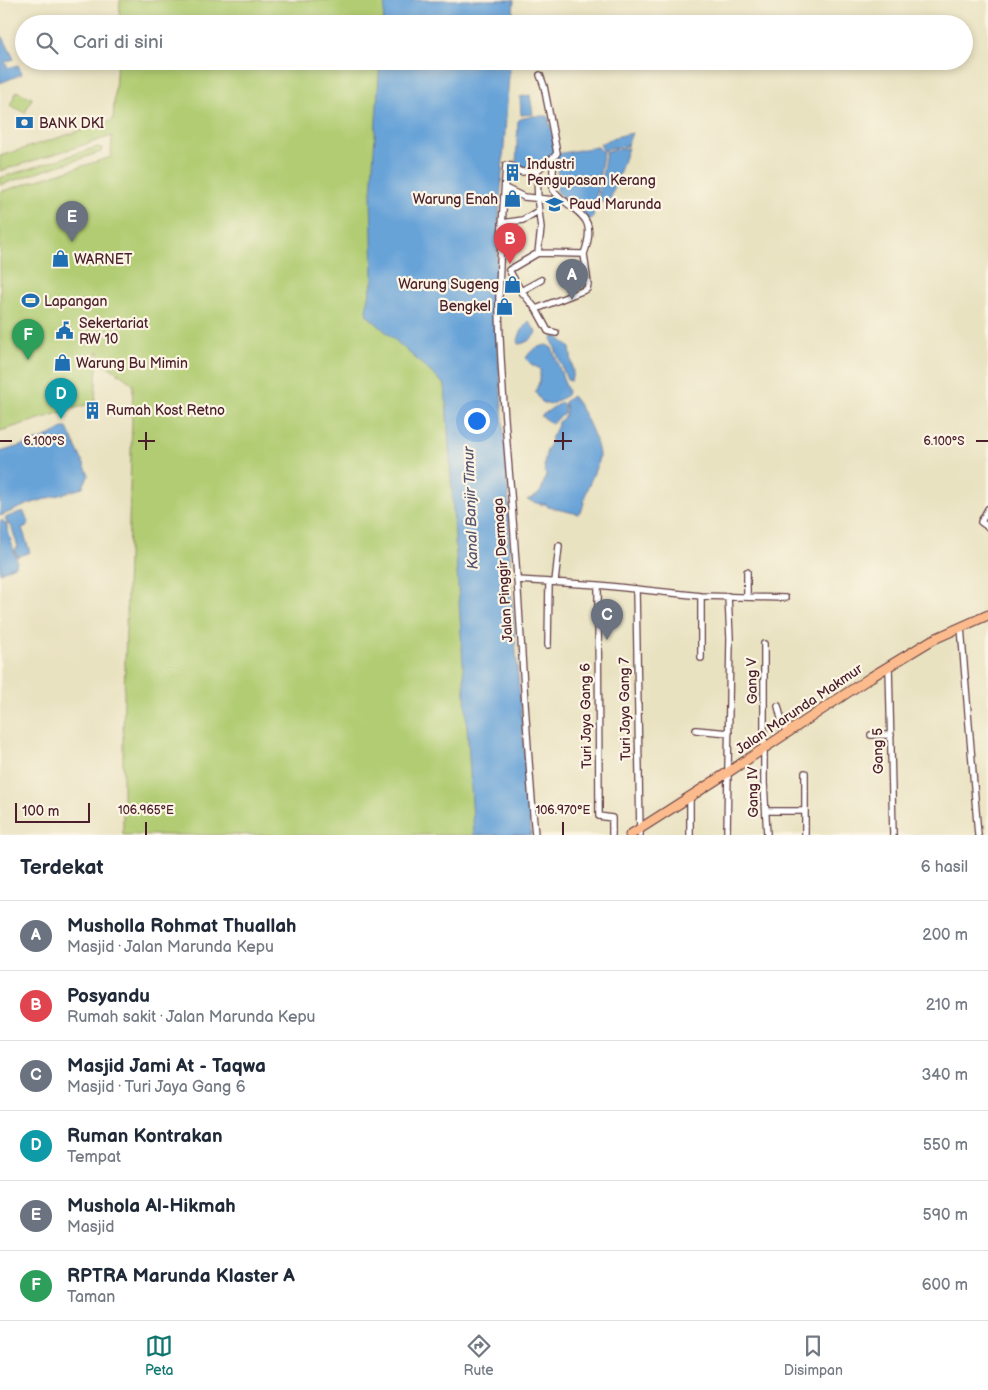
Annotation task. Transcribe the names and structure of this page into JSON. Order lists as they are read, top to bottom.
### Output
{
  "streets": {
    "main road": ["Jalan Marunda Makmur"],
    "street": [
      "Jalan Pinggir Dermaga",
      "Gang V",
      "Turi Jaya Gang 7",
      "Turi Jaya Gang 6",
      "Gang 5",
      "Gang IV"
    ]
  },
  "crossings": [
    ["Gang V", "Jalan Marunda Makmur"],
    ["Gang V", "Gang IV"],
    ["Turi Jaya Gang 7", "Jalan Marunda Makmur"],
    ["Jalan Marunda Makmur", "Gang 5"],
    ["Jalan Marunda Makmur", "Gang IV"]
  ],
  "water": ["Kanal Banjir Timur"],
  "places": {
    "bank": ["BANK DKI"],
    "building": ["Industri Pengupasan Kerang", "Rumah Kost Retno"],
    "shop": [
      "Warung Enah",
      "WARNET",
      "Warung Sugeng",
      "Bengkel",
      "Warung Bu Mimin"
    ],
    "school or university": ["Paud Marunda"],
    "sports": ["Lapangan"],
    "public building": ["Sekertariat RW 10"]
  },
  "scale_bar": "100 m",
  "page": {
    "search": "Cari di sini",
    "pins": [
      "E",
      "B",
      "A",
      "F",
      "D",
      "C"
    ],
    "scale": "100 m",
    "heading": ["Terdekat", "6 hasil"],
    "list": [
      {
        "mark": "A",
        "name": "Musholla Rohmat Thuallah",
        "note": "Masjid · Jalan Marunda Kepu",
        "value": "200 m"
      },
      {
        "mark": "B",
        "name": "Posyandu",
        "note": "Rumah sakit · Jalan Marunda Kepu",
        "value": "210 m"
      },
      {
        "mark": "C",
        "name": "Masjid Jami At - Taqwa",
        "note": "Masjid · Turi Jaya Gang 6",
        "value": "340 m"
      },
      {
        "mark": "D",
        "name": "Ruman Kontrakan",
        "note": "Tempat",
        "value": "550 m"
      },
      {
        "mark": "E",
        "name": "Mushola Al-Hikmah",
        "note": "Masjid",
        "value": "590 m"
      },
      {
        "mark": "F",
        "name": "RPTRA Marunda Klaster A",
        "note": "Taman",
        "value": "600 m"
      }
    ],
    "nav": ["Peta", "Rute", "Disimpan"]
  },
  "coordinates": ["6.100°S", "106.965°E", "106.970°E"]
}
